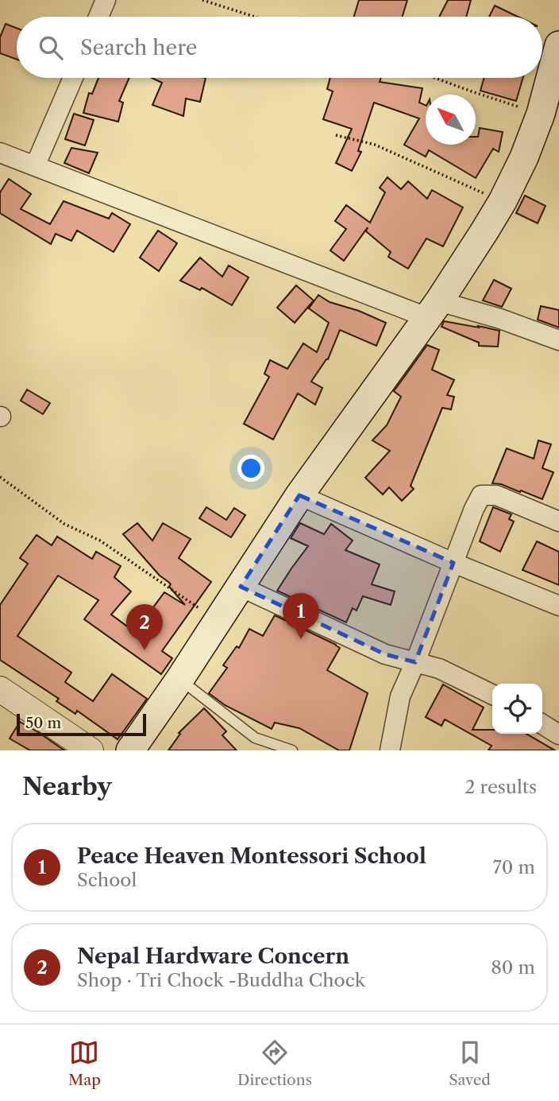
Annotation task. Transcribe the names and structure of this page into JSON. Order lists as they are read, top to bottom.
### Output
{
  "scale_bar": "50 m",
  "north": "top left",
  "page": {
    "search": "Search here",
    "pins": ["1", "2"],
    "scale": "50 m",
    "heading": ["Nearby", "2 results"],
    "list": [
      {
        "mark": "1",
        "name": "Peace Heaven Montessori School",
        "note": "School",
        "value": "70 m"
      },
      {
        "mark": "2",
        "name": "Nepal Hardware Concern",
        "note": "Shop · Tri Chock -Buddha Chock",
        "value": "80 m"
      }
    ],
    "nav": ["Map", "Directions", "Saved"]
  }
}
